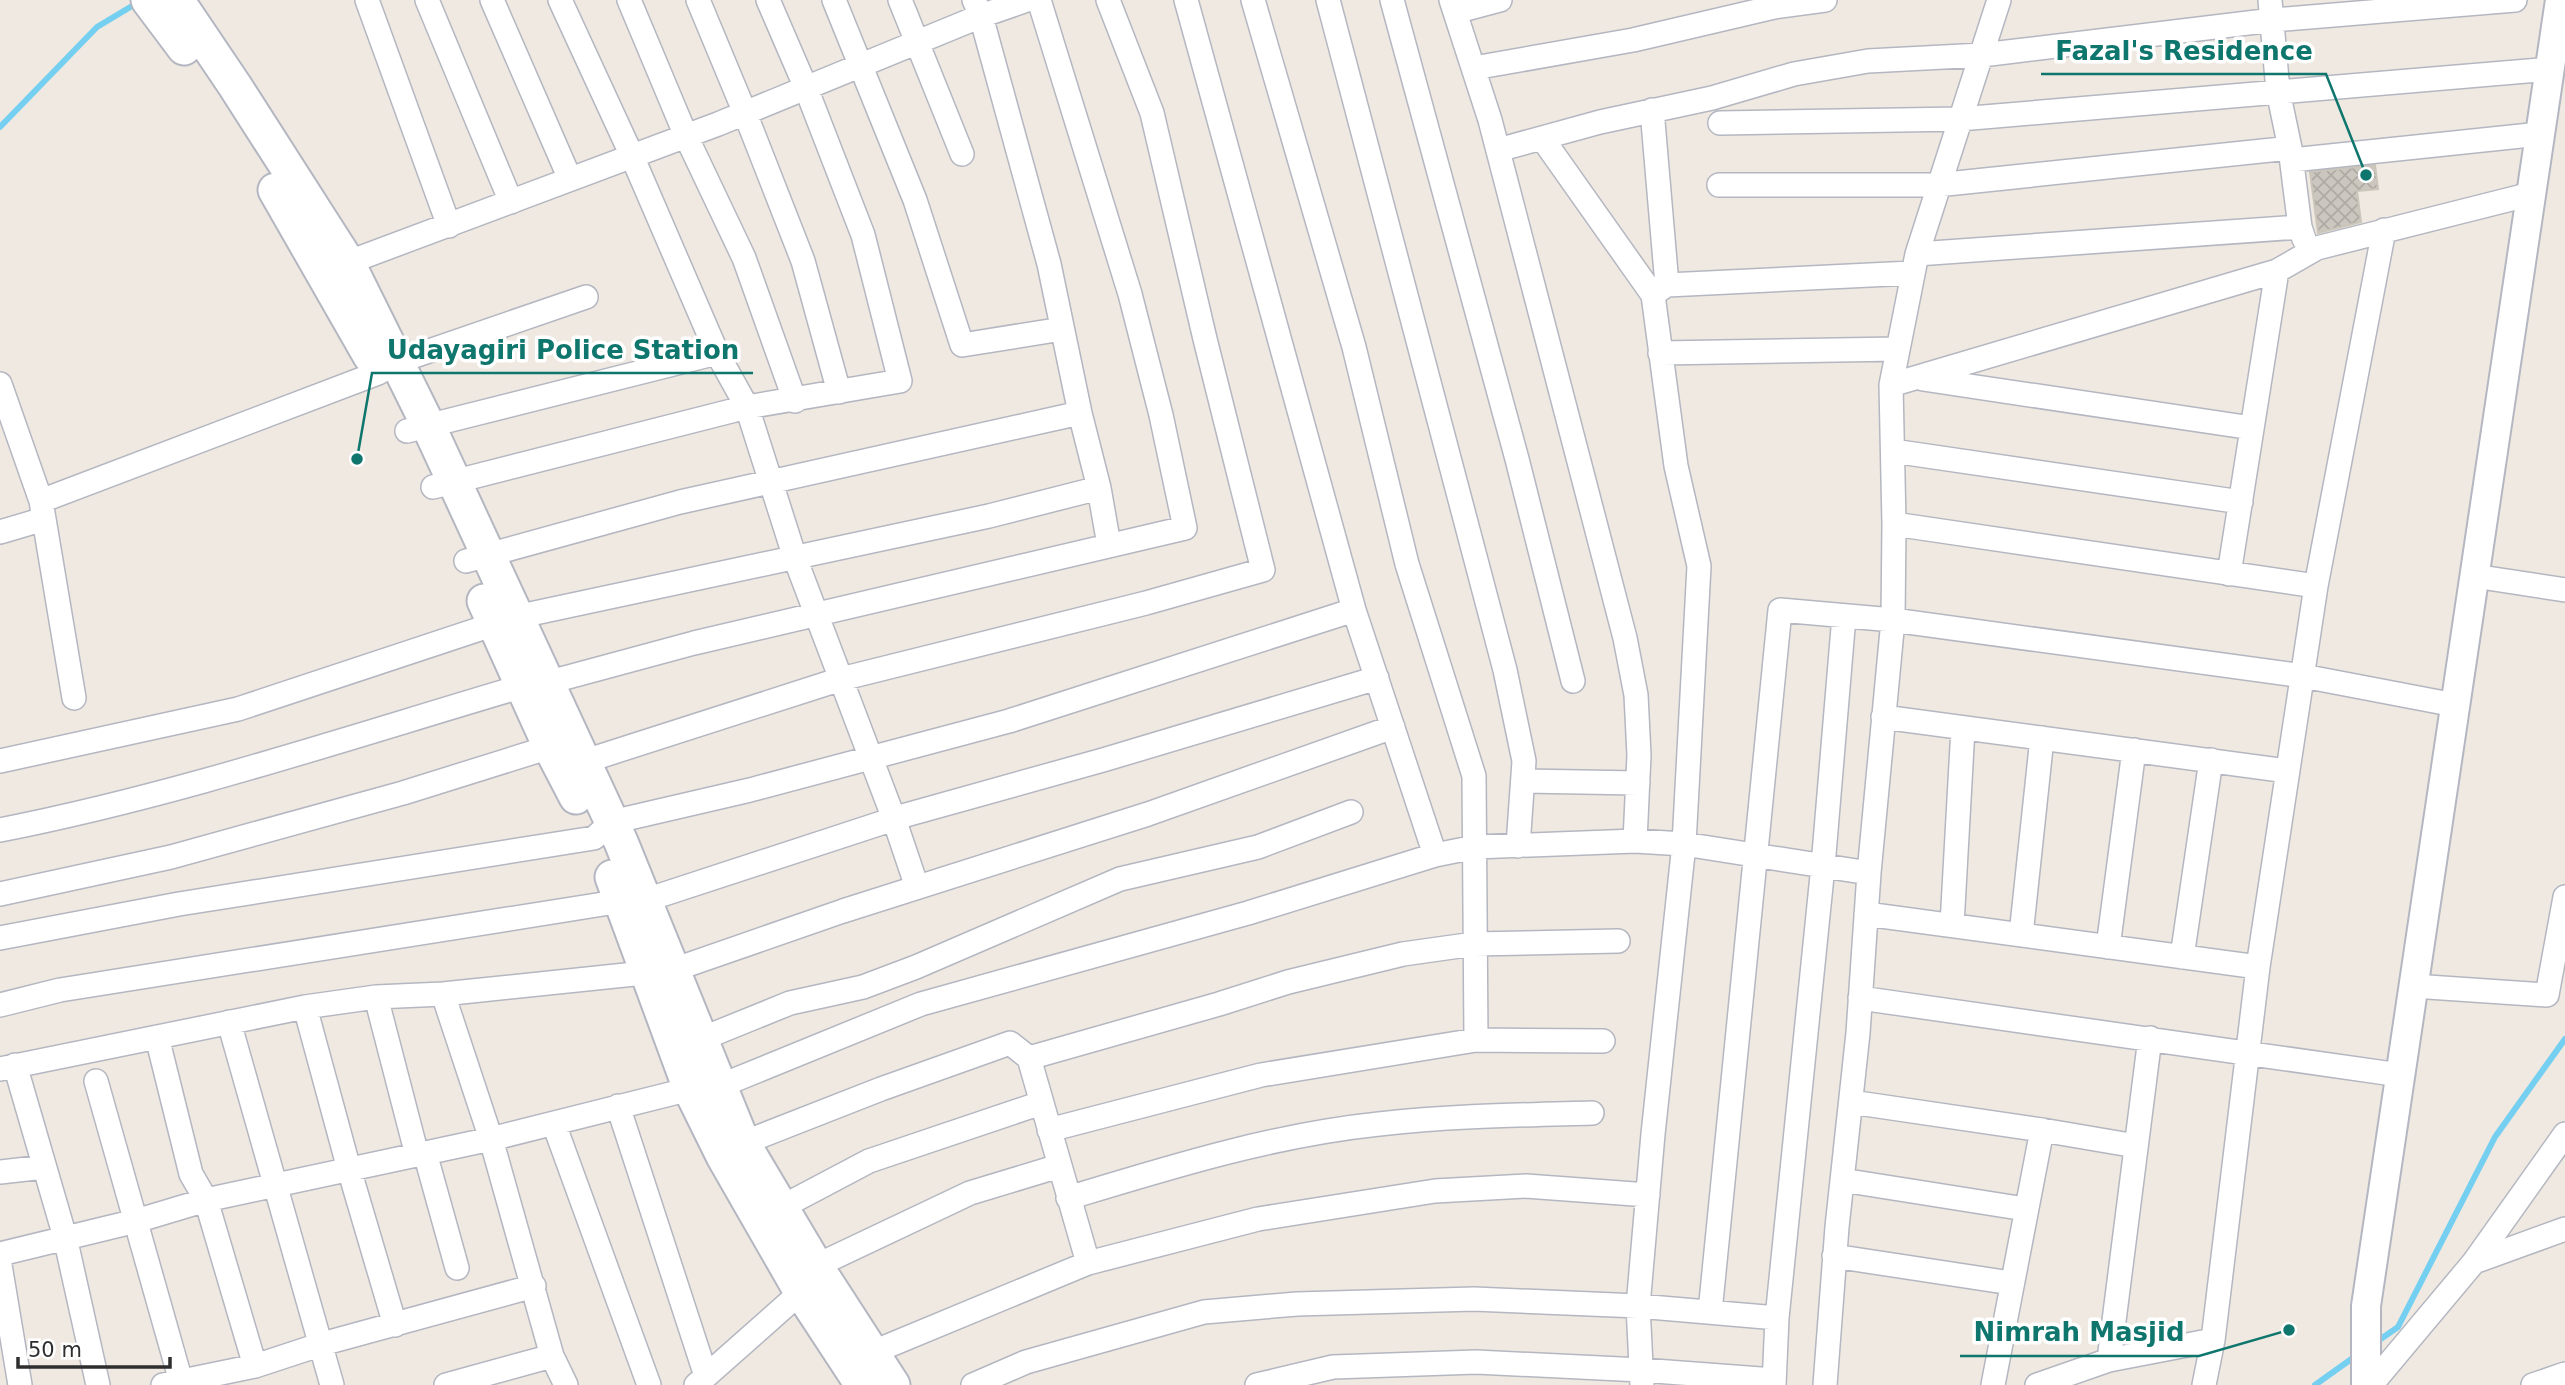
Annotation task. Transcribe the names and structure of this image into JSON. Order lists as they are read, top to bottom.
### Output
{
  "places": ["Fazal's Residence", "Udayagiri Police Station", "Nimrah Masjid"],
  "scale_bar": "50 m"
}
